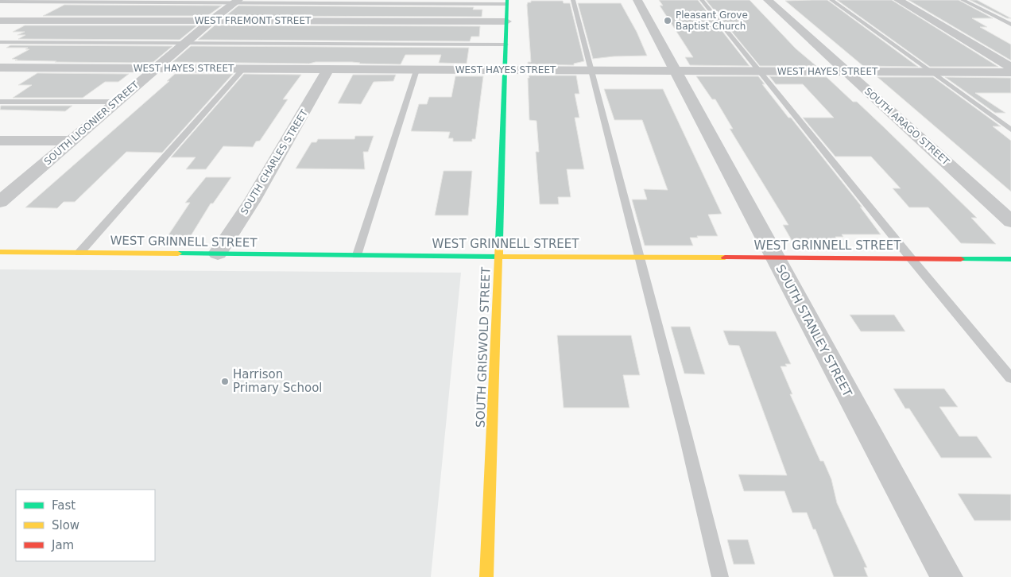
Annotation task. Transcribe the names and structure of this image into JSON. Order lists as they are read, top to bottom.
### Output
{
  "streets": {
    "street": [
      "WEST FREMONT STREET",
      "WEST HAYES STREET",
      "SOUTH LIGONIER STREET",
      "SOUTH ARAGO STREET",
      "SOUTH CHARLES STREET",
      "WEST GRINNELL STREET",
      "SOUTH STANLEY STREET",
      "SOUTH GRISWOLD STREET"
    ]
  },
  "crossings": [
    ["WEST FREMONT STREET", "SOUTH LIGONIER STREET"],
    ["WEST FREMONT STREET", "SOUTH GRISWOLD STREET"],
    ["WEST HAYES STREET", "SOUTH LIGONIER STREET"],
    ["WEST HAYES STREET", "SOUTH ARAGO STREET"],
    ["WEST HAYES STREET", "SOUTH CHARLES STREET"],
    ["WEST HAYES STREET", "SOUTH STANLEY STREET"],
    ["WEST HAYES STREET", "SOUTH GRISWOLD STREET"],
    ["SOUTH CHARLES STREET", "WEST GRINNELL STREET"],
    ["WEST GRINNELL STREET", "SOUTH STANLEY STREET"],
    ["WEST GRINNELL STREET", "SOUTH GRISWOLD STREET"]
  ],
  "places": ["Pleasant Grove Baptist Church", "Harrison Primary School"],
  "legend": ["Fast", "Slow", "Jam"]
}
